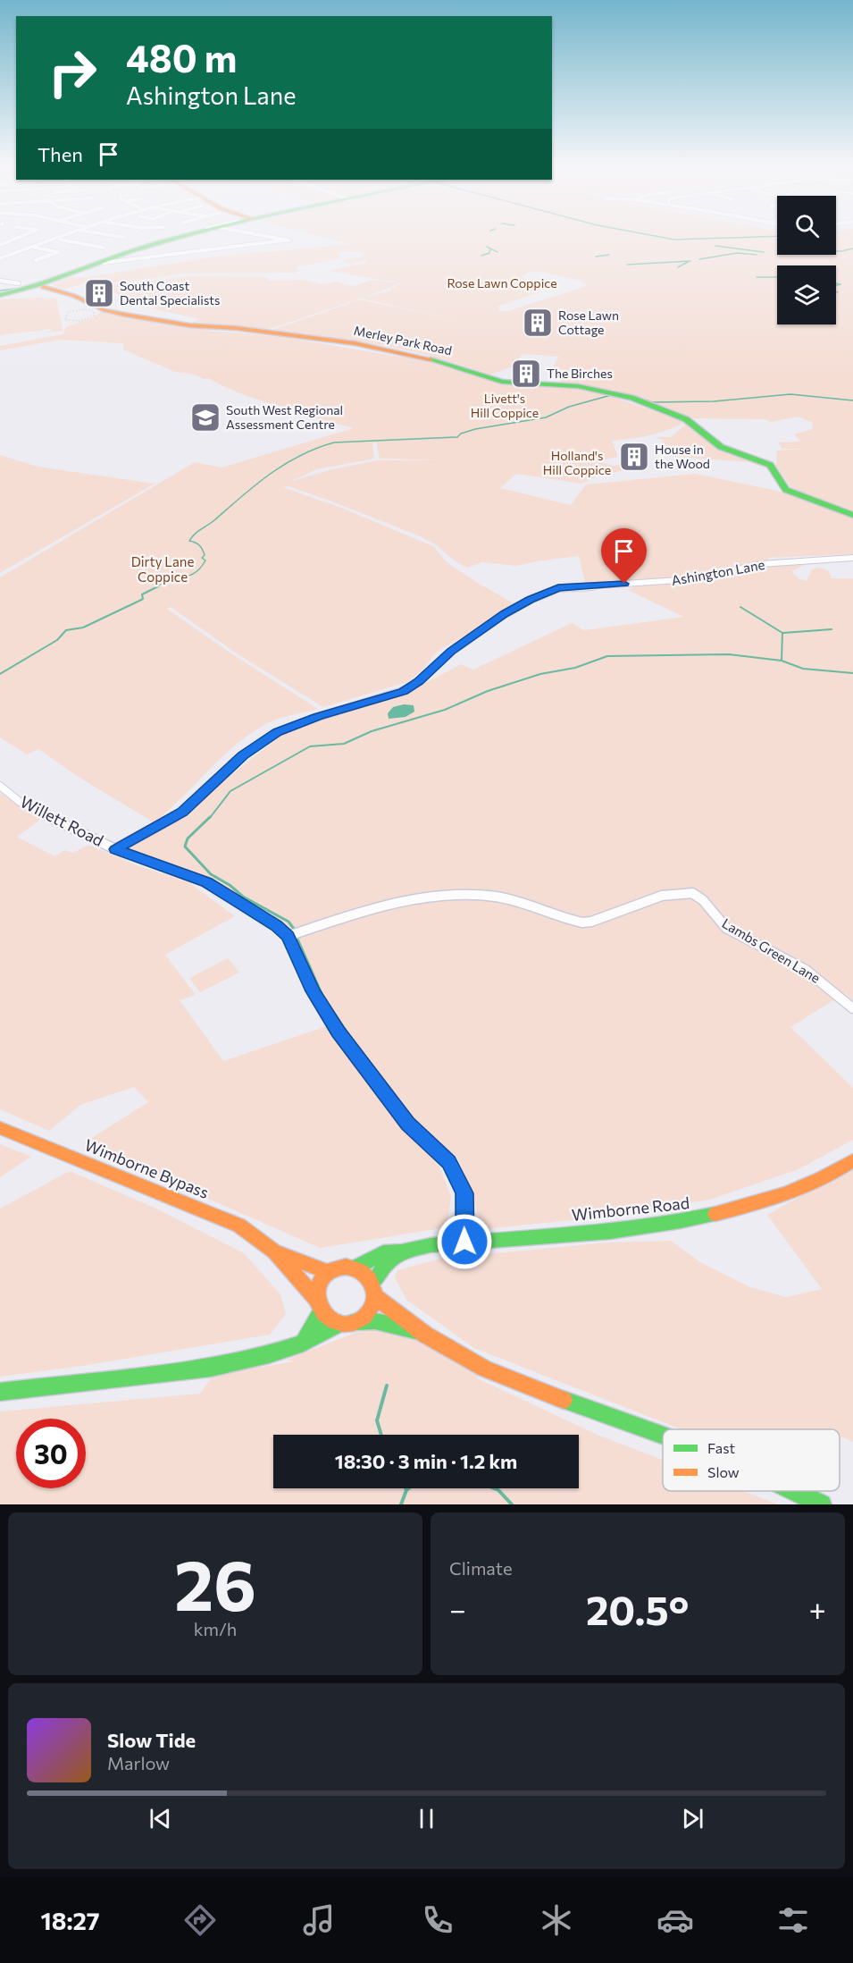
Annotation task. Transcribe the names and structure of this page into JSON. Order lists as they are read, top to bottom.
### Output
{
  "streets": {
    "main road": ["Merley Park Road", "Wimborne Bypass", "Wimborne Road"],
    "street": ["Ashington Lane", "Willett Road", "Lambs Green Lane"]
  },
  "crossings": [
    ["Ashington Lane", "Willett Road"],
    ["Willett Road", "Lambs Green Lane"],
    ["Willett Road", "Wimborne Road"],
    ["Wimborne Bypass", "Wimborne Road"]
  ],
  "parks": [
    "Rose Lawn Coppice",
    "Livett's Hill Coppice",
    "Holland's Hill Coppice",
    "Dirty Lane Coppice"
  ],
  "places": {
    "building": [
      "South Coast Dental Specialists",
      "Rose Lawn Cottage",
      "The Birches",
      "House in the Wood"
    ],
    "school or university": ["South West Regional Assessment Centre"]
  },
  "legend": ["Fast", "Slow"],
  "page": {
    "turn": ["480 m", "Ashington Lane"],
    "then": "Then",
    "limit": "30",
    "trip": "18:30 · 3 min · 1.2 km",
    "tile": [
      ["26", "km/h"],
      "Climate"
    ],
    "heat": ["−", "20.5°", "+"],
    "song": ["Slow Tide", "Marlow"],
    "tabs": "18:27"
  }
}
